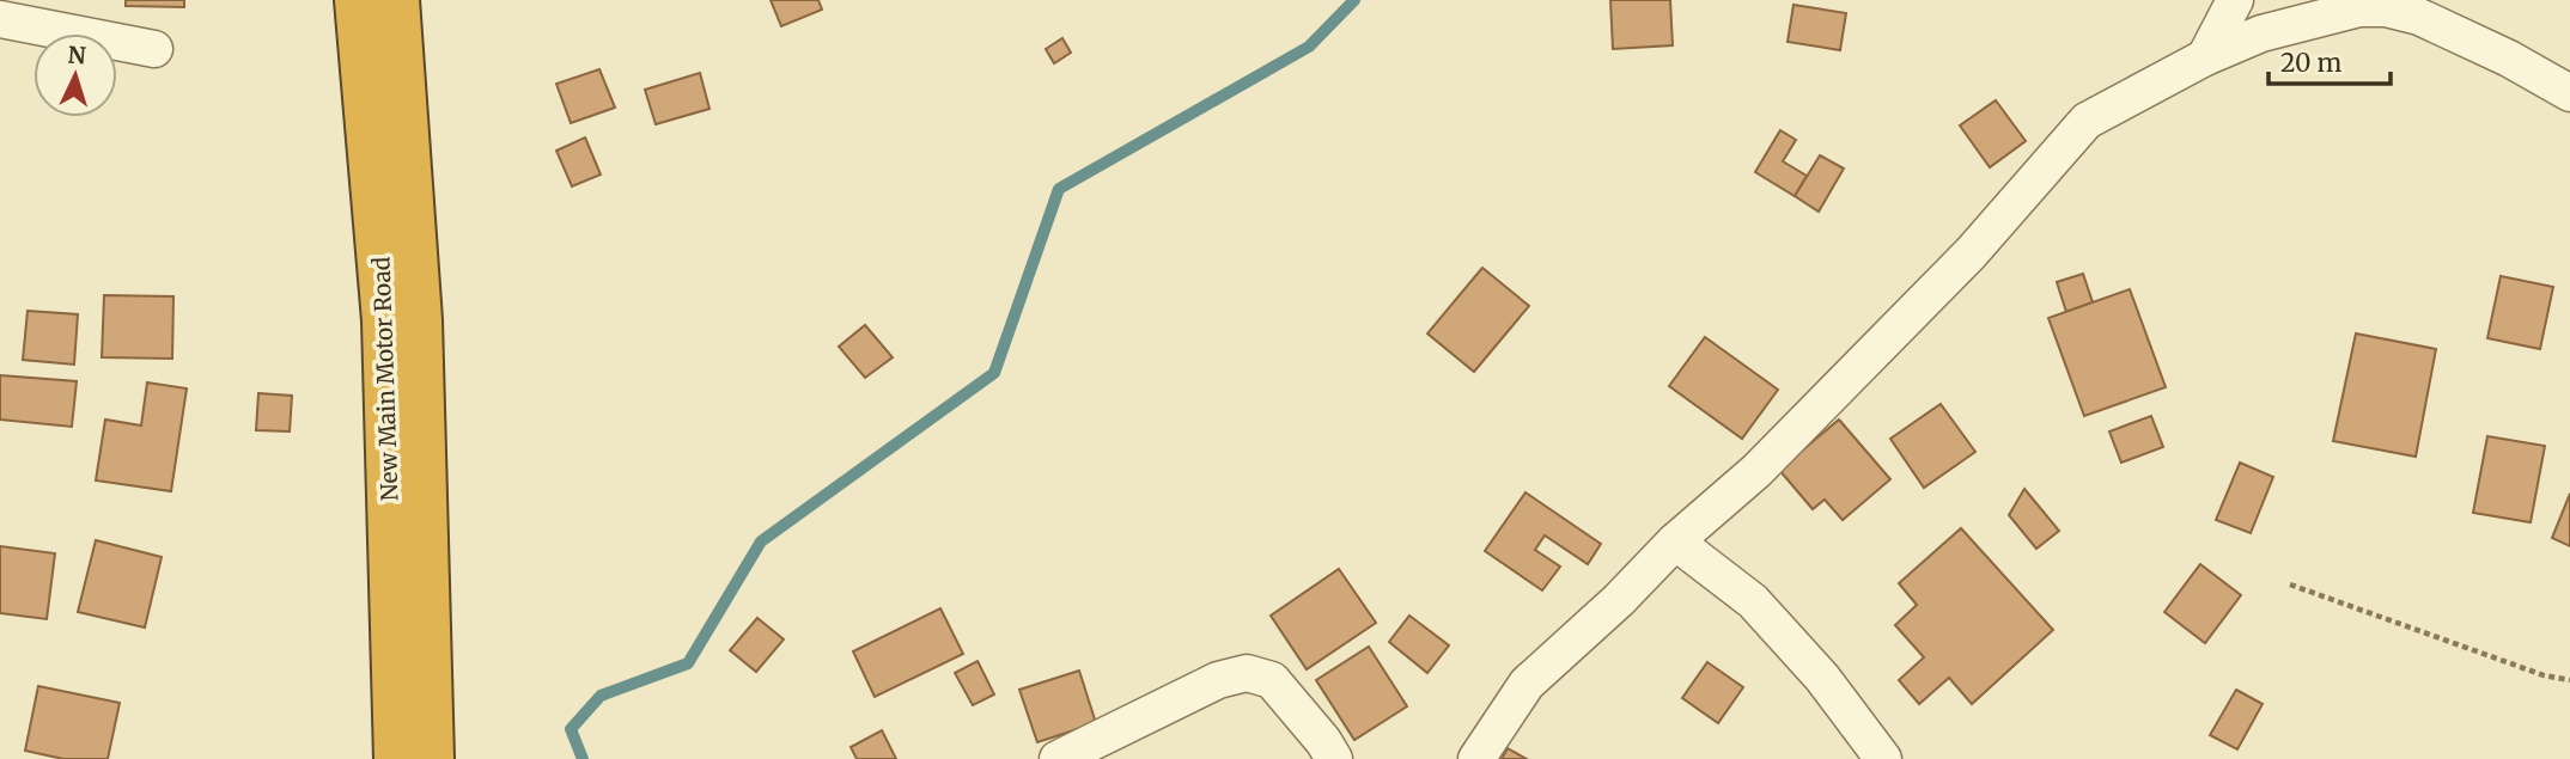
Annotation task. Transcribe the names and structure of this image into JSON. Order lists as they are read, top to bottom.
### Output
{
  "streets": {
    "highway": ["New Main Motor Road"]
  },
  "scale_bar": "20 m",
  "north": "top"
}
